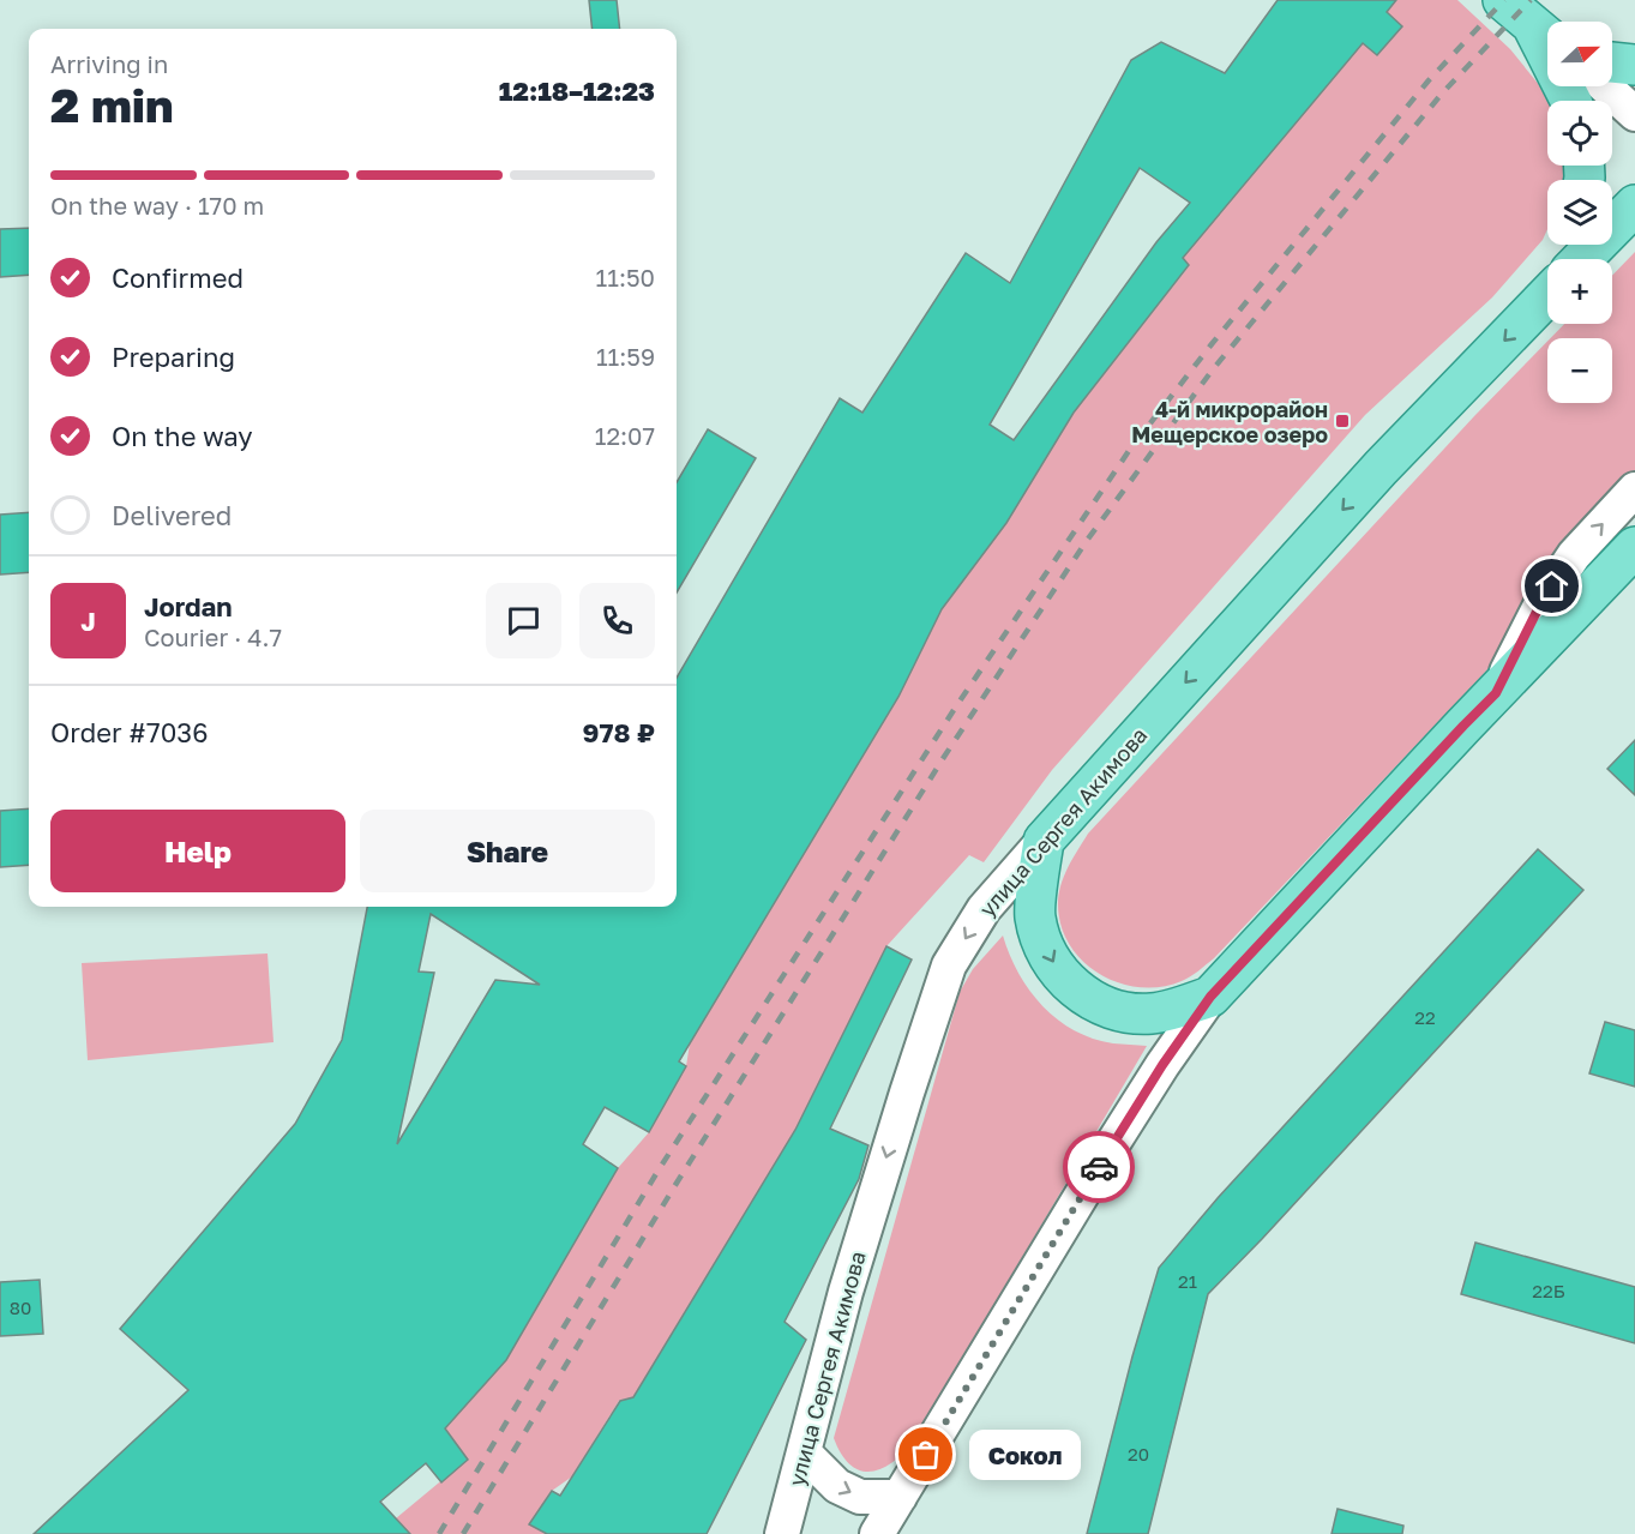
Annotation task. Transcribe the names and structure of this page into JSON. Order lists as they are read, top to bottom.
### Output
{
  "streets": {
    "main road": ["улица Сергея Акимова"]
  },
  "places": {
    "transit": ["4-й микрорайон Мещерское озеро"],
    "other": ["Сокол"]
  },
  "house_numbers": [
    "22",
    "21",
    "22Б",
    "80",
    "20"
  ],
  "north": "right",
  "page": {
    "map_buttons": ["+", "−"],
    "heading": ["2 min", "Arriving in", "12:18–12:23"],
    "panel": [
      "Jordan",
      "Courier · 4.7",
      "Order #7036",
      "978 ₽"
    ],
    "bar": "On the way · 170 m",
    "list": [
      ["Confirmed", "11:50"],
      ["Preparing", "11:59"],
      ["On the way", "12:07"],
      "Delivered"
    ],
    "round": "J",
    "buttons": ["Help", "Share"],
    "bubble": "Сокол"
  }
}
